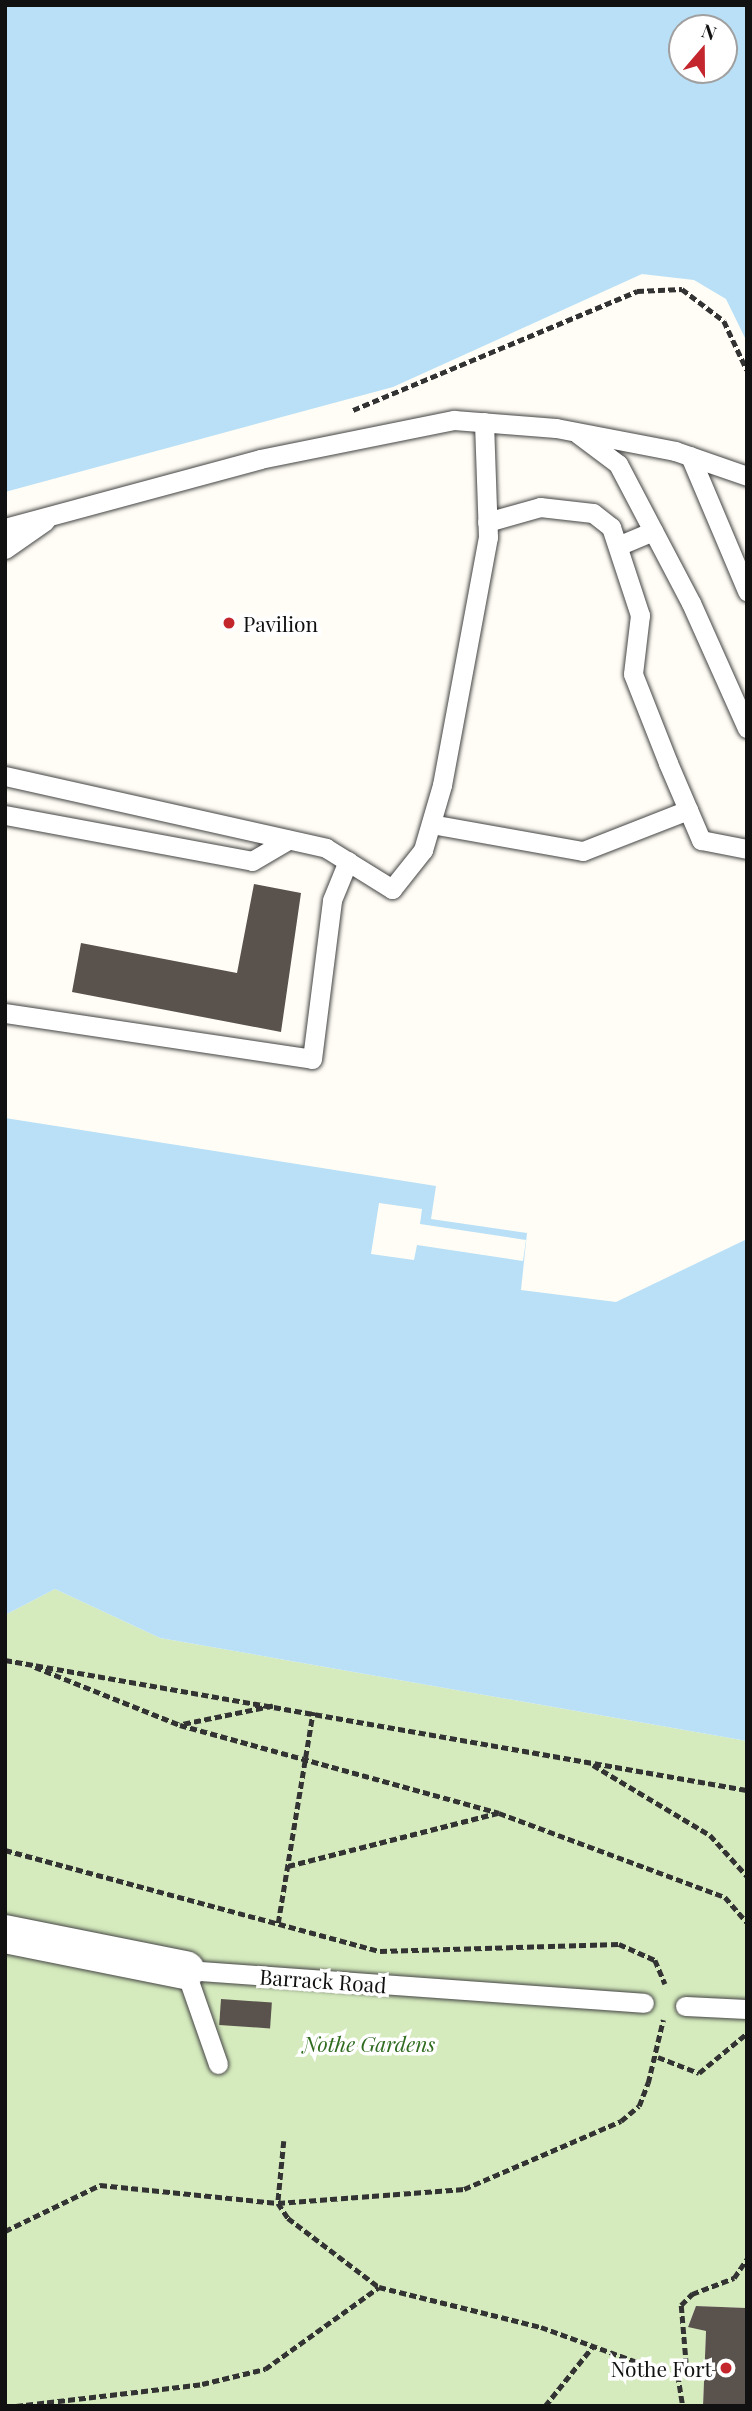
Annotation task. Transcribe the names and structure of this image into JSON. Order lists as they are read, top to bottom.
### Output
{
  "streets": {
    "street": ["Barrack Road"]
  },
  "parks": ["Nothe Gardens"],
  "places": ["Pavilion", "Nothe Fort"],
  "north": "top"
}
